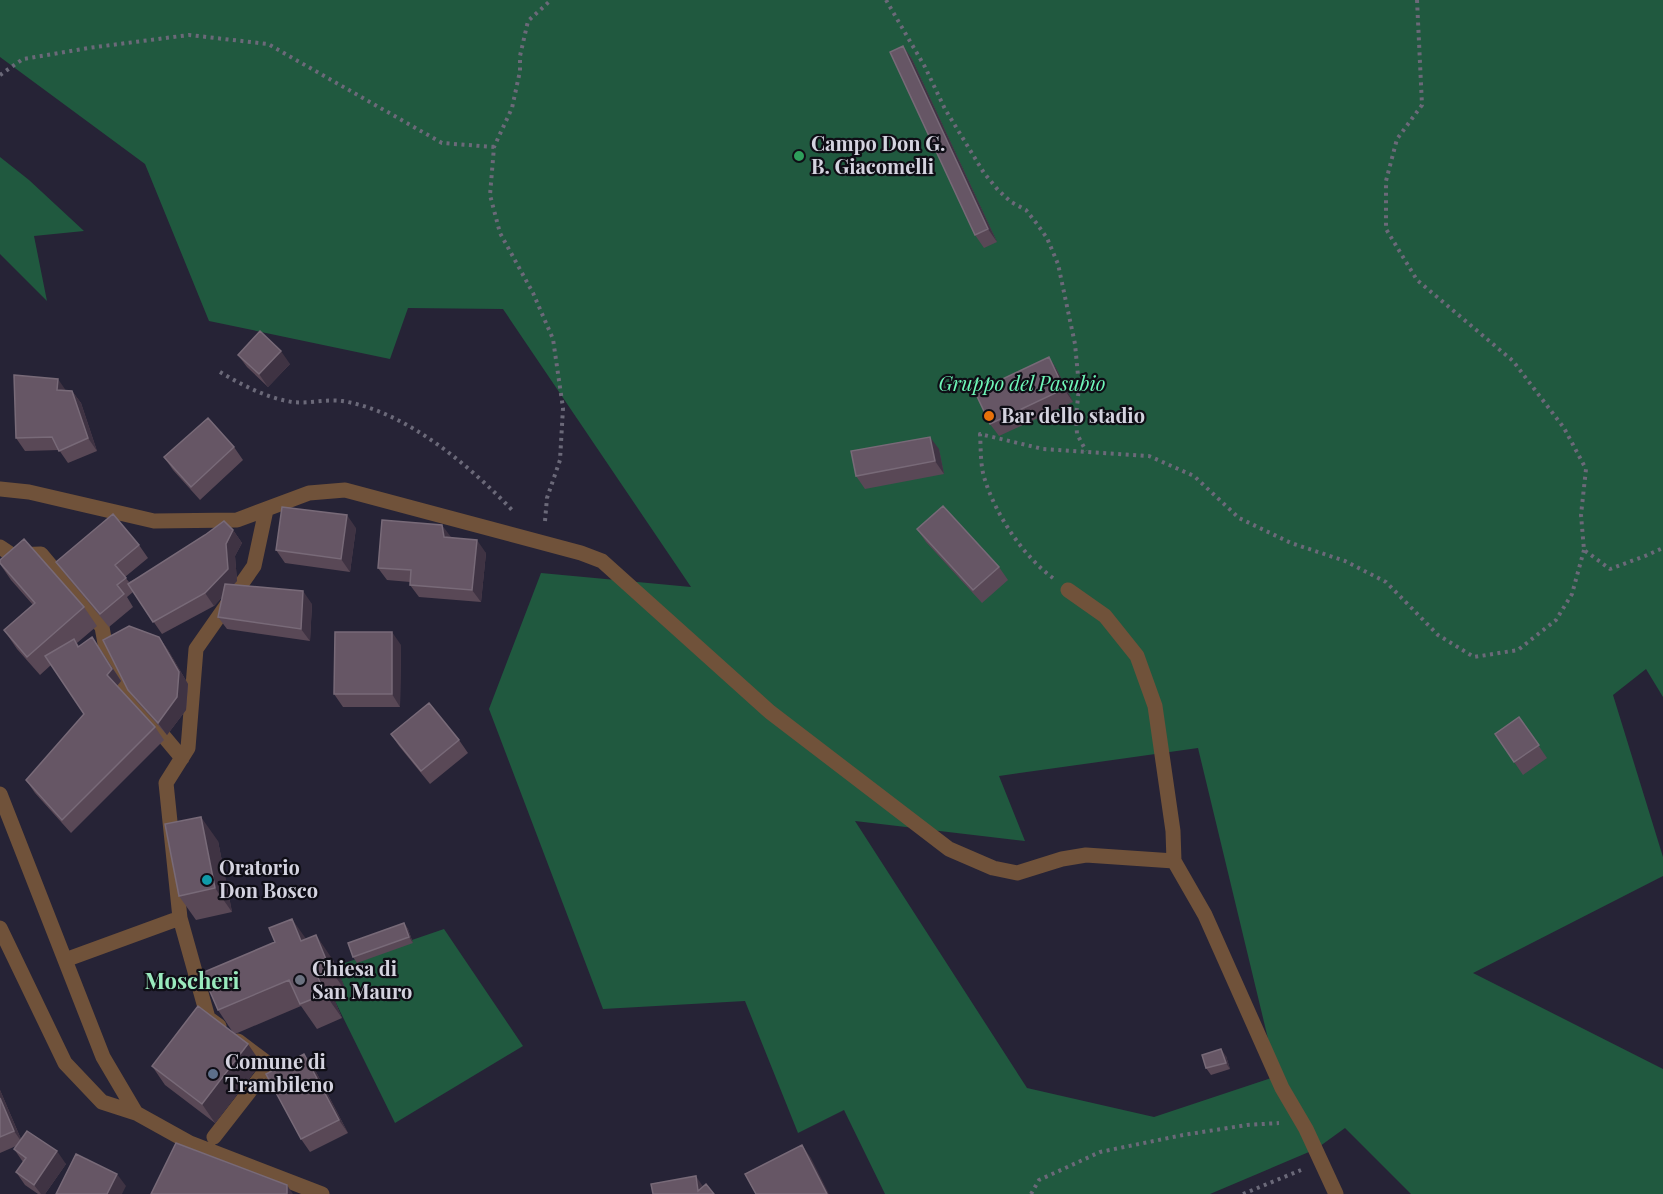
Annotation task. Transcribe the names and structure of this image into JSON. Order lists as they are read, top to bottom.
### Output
{
  "districts": ["Moscheri"],
  "parks": ["Gruppo del Pasubio"],
  "places": [
    "Campo Don G. B. Giacomelli",
    "Bar dello stadio",
    "Oratorio Don Bosco",
    "Chiesa di San Mauro",
    "Comune di Trambileno"
  ]
}
